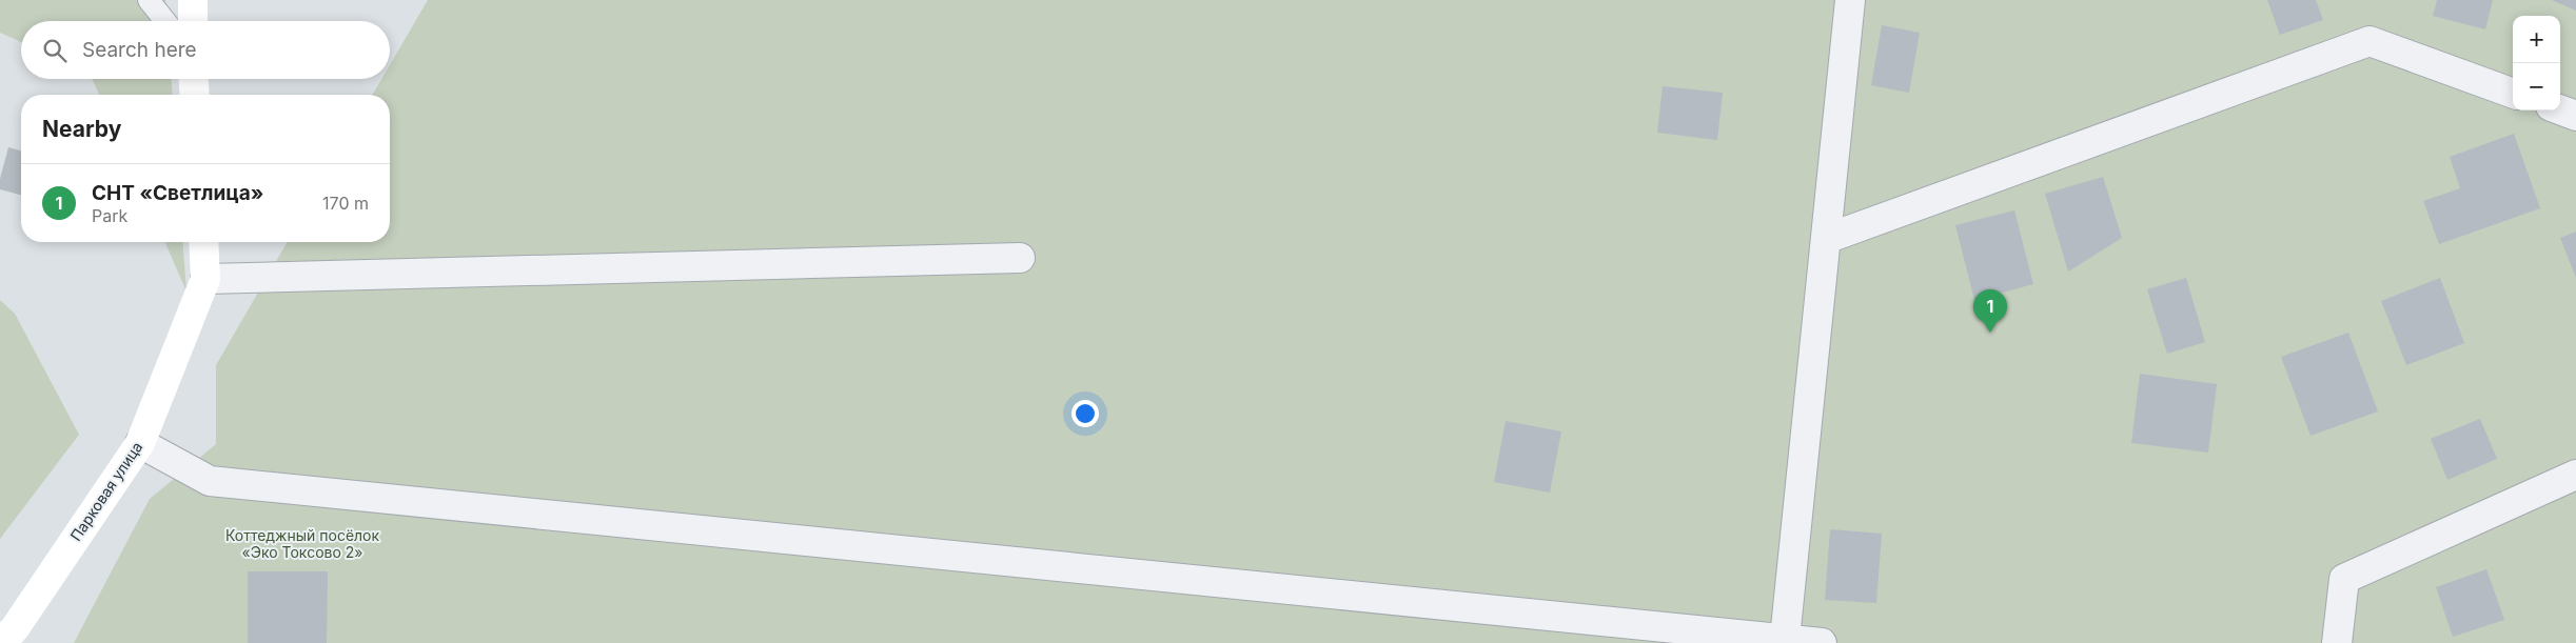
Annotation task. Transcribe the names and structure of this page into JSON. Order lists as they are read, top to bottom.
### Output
{
  "streets": {
    "street": ["Парковая улица"]
  },
  "parks": ["Коттеджный посёлок «Эко Токсово 2»"],
  "page": {
    "map_buttons": ["+", "−"],
    "search": "Search here",
    "heading": "Nearby",
    "list": [
      {
        "mark": "1",
        "name": "СНТ «Светлица»",
        "note": "Park",
        "value": "170 m"
      }
    ],
    "pins": "1"
  }
}
